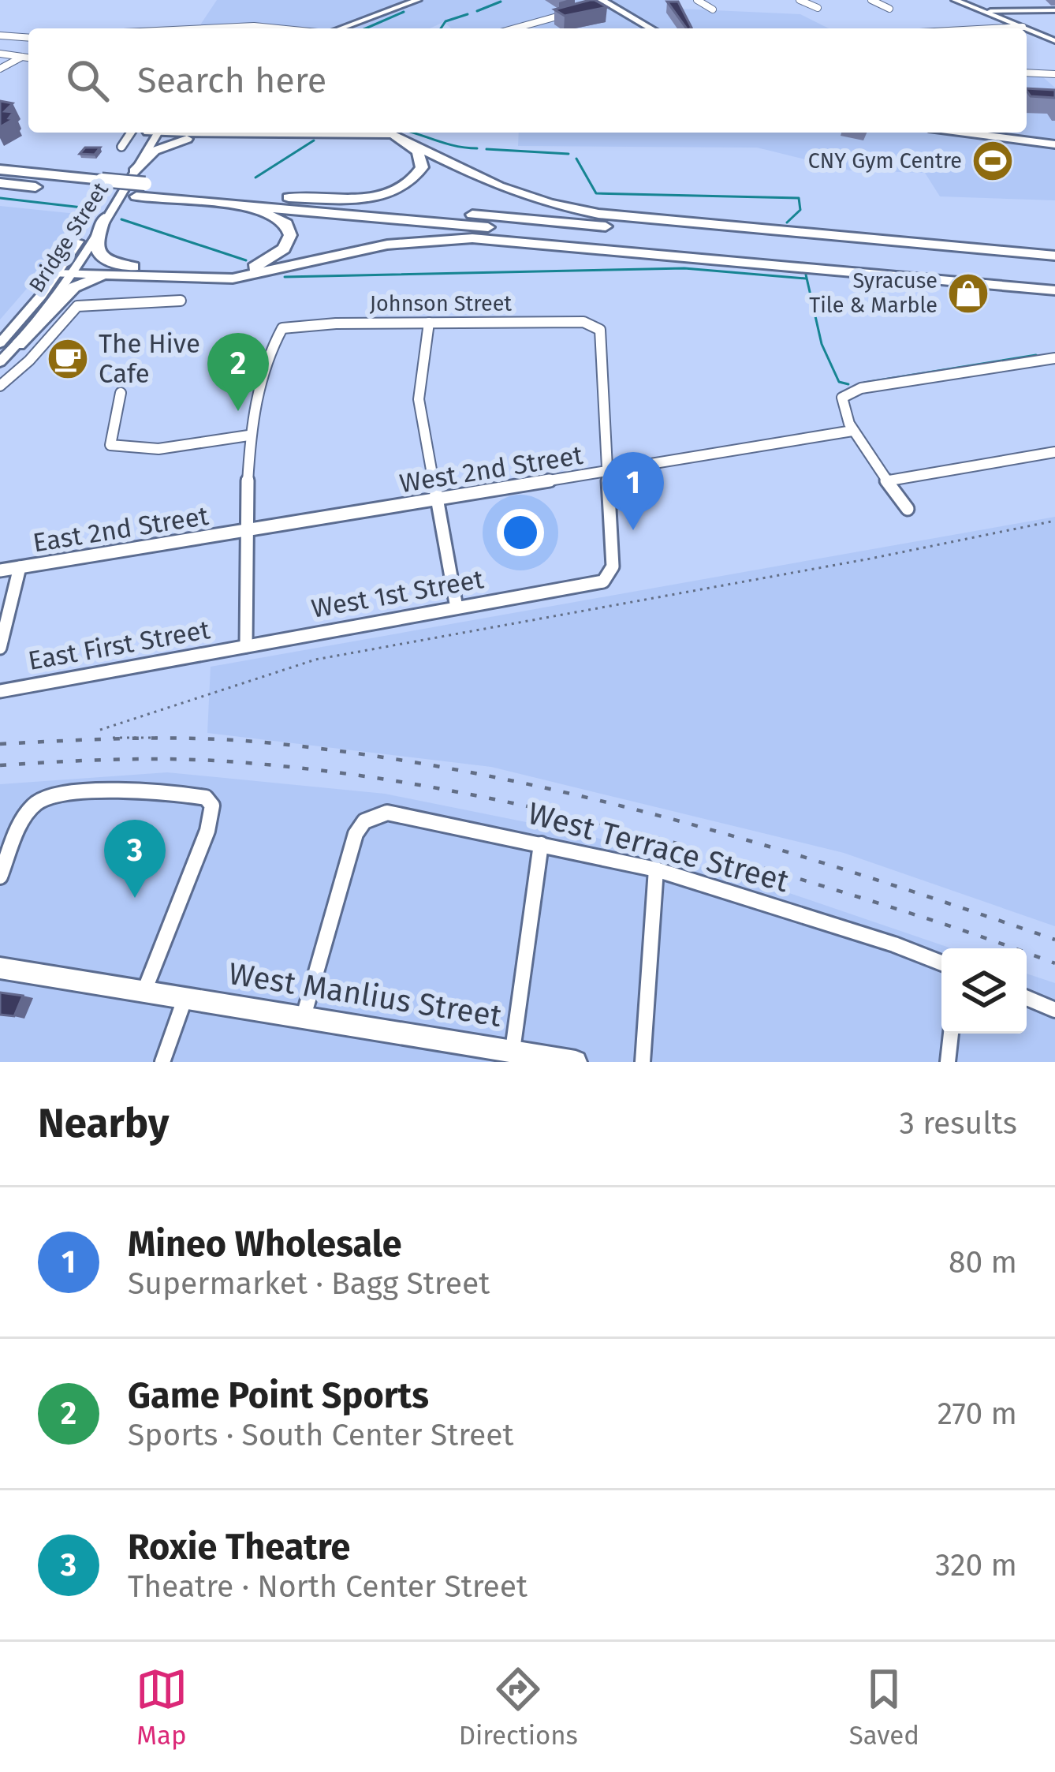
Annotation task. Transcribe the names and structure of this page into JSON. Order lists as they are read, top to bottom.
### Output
{
  "streets": {
    "main road": ["Bridge Street", "West Manlius Street"],
    "street": [
      "Johnson Street",
      "West 2nd Street",
      "East 2nd Street",
      "West 1st Street",
      "East First Street",
      "West Terrace Street"
    ]
  },
  "crossings": [
    ["Johnson Street", "West 2nd Street"],
    ["Johnson Street", "West 1st Street"],
    ["West 2nd Street", "East 2nd Street"],
    ["West 2nd Street", "West 1st Street"],
    ["West 1st Street", "East First Street"],
    ["West Terrace Street", "West Manlius Street"]
  ],
  "places": {
    "sports": ["CNY Gym Centre"],
    "shop": ["Syracuse Tile & Marble"],
    "cafe": ["The Hive Cafe"]
  },
  "page": {
    "search": "Search here",
    "pins": ["2", "1", "3"],
    "heading": ["Nearby", "3 results"],
    "list": [
      {
        "mark": "1",
        "name": "Mineo Wholesale",
        "note": "Supermarket · Bagg Street",
        "value": "80 m"
      },
      {
        "mark": "2",
        "name": "Game Point Sports",
        "note": "Sports · South Center Street",
        "value": "270 m"
      },
      {
        "mark": "3",
        "name": "Roxie Theatre",
        "note": "Theatre · North Center Street",
        "value": "320 m"
      }
    ],
    "nav": ["Map", "Directions", "Saved"]
  }
}
